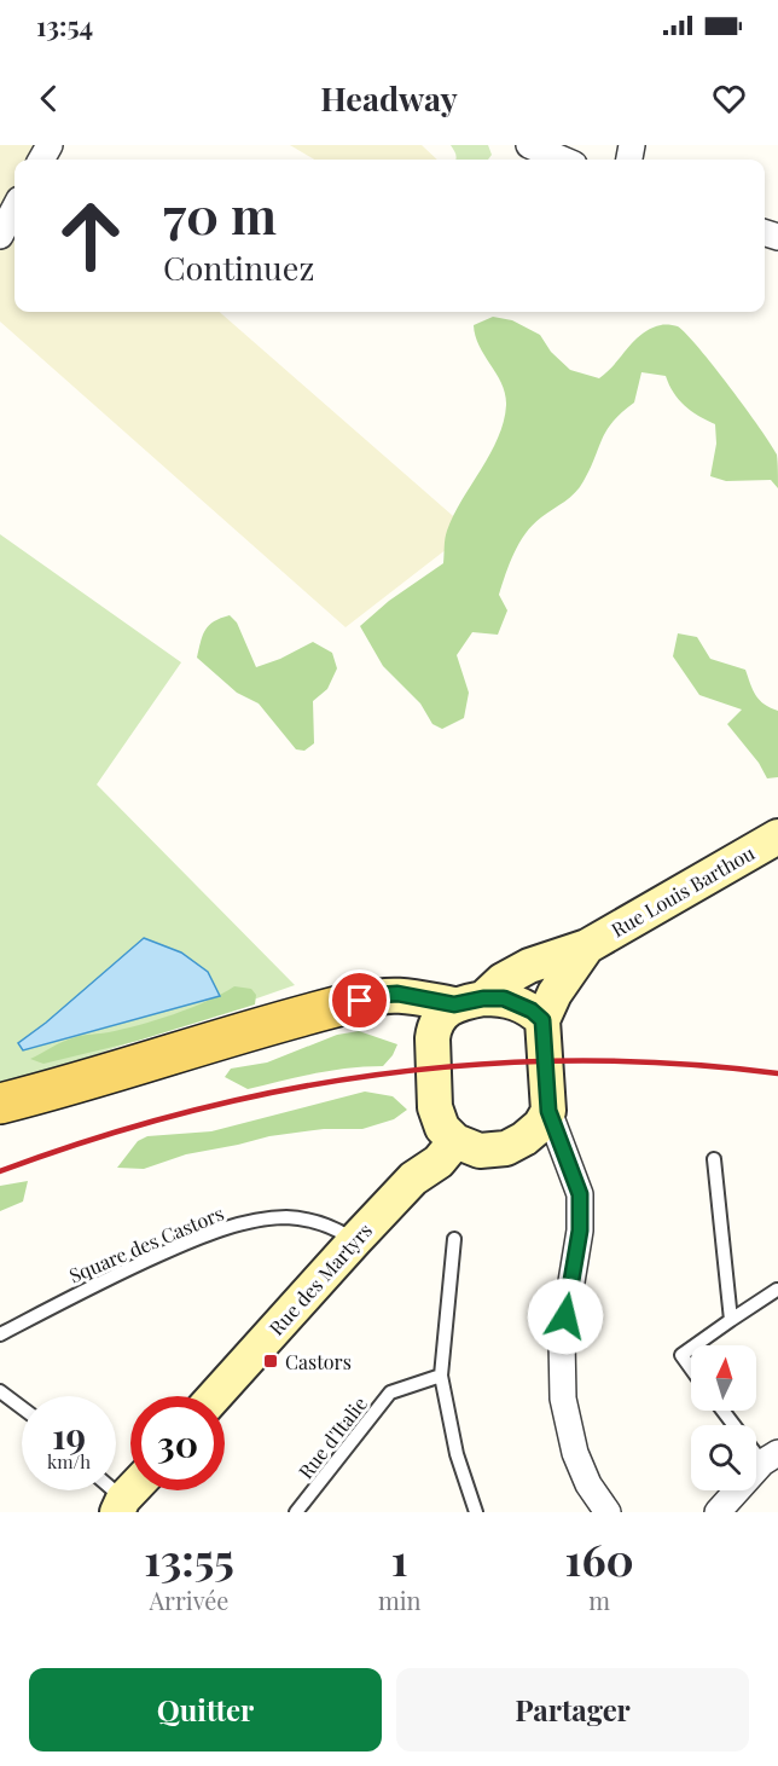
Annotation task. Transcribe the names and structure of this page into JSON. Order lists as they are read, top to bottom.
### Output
{
  "streets": {
    "main road": ["Rue Louis Barthou", "Rue des Martyrs"],
    "lane": ["Square des Castors", "Rue d'Italie"]
  },
  "crossings": [
    ["Square des Castors", "Rue des Martyrs"]
  ],
  "places": {
    "transit": ["Castors"]
  },
  "north": "top",
  "page": {
    "status": "13:54",
    "header": "Headway",
    "turn": ["70 m", "Continuez"],
    "speed": "19 km/h",
    "limit": "30",
    "eta": [
      "13:55",
      "Arrivée",
      "1",
      "min",
      "160",
      "m"
    ],
    "buttons": ["Quitter", "Partager"]
  }
}
